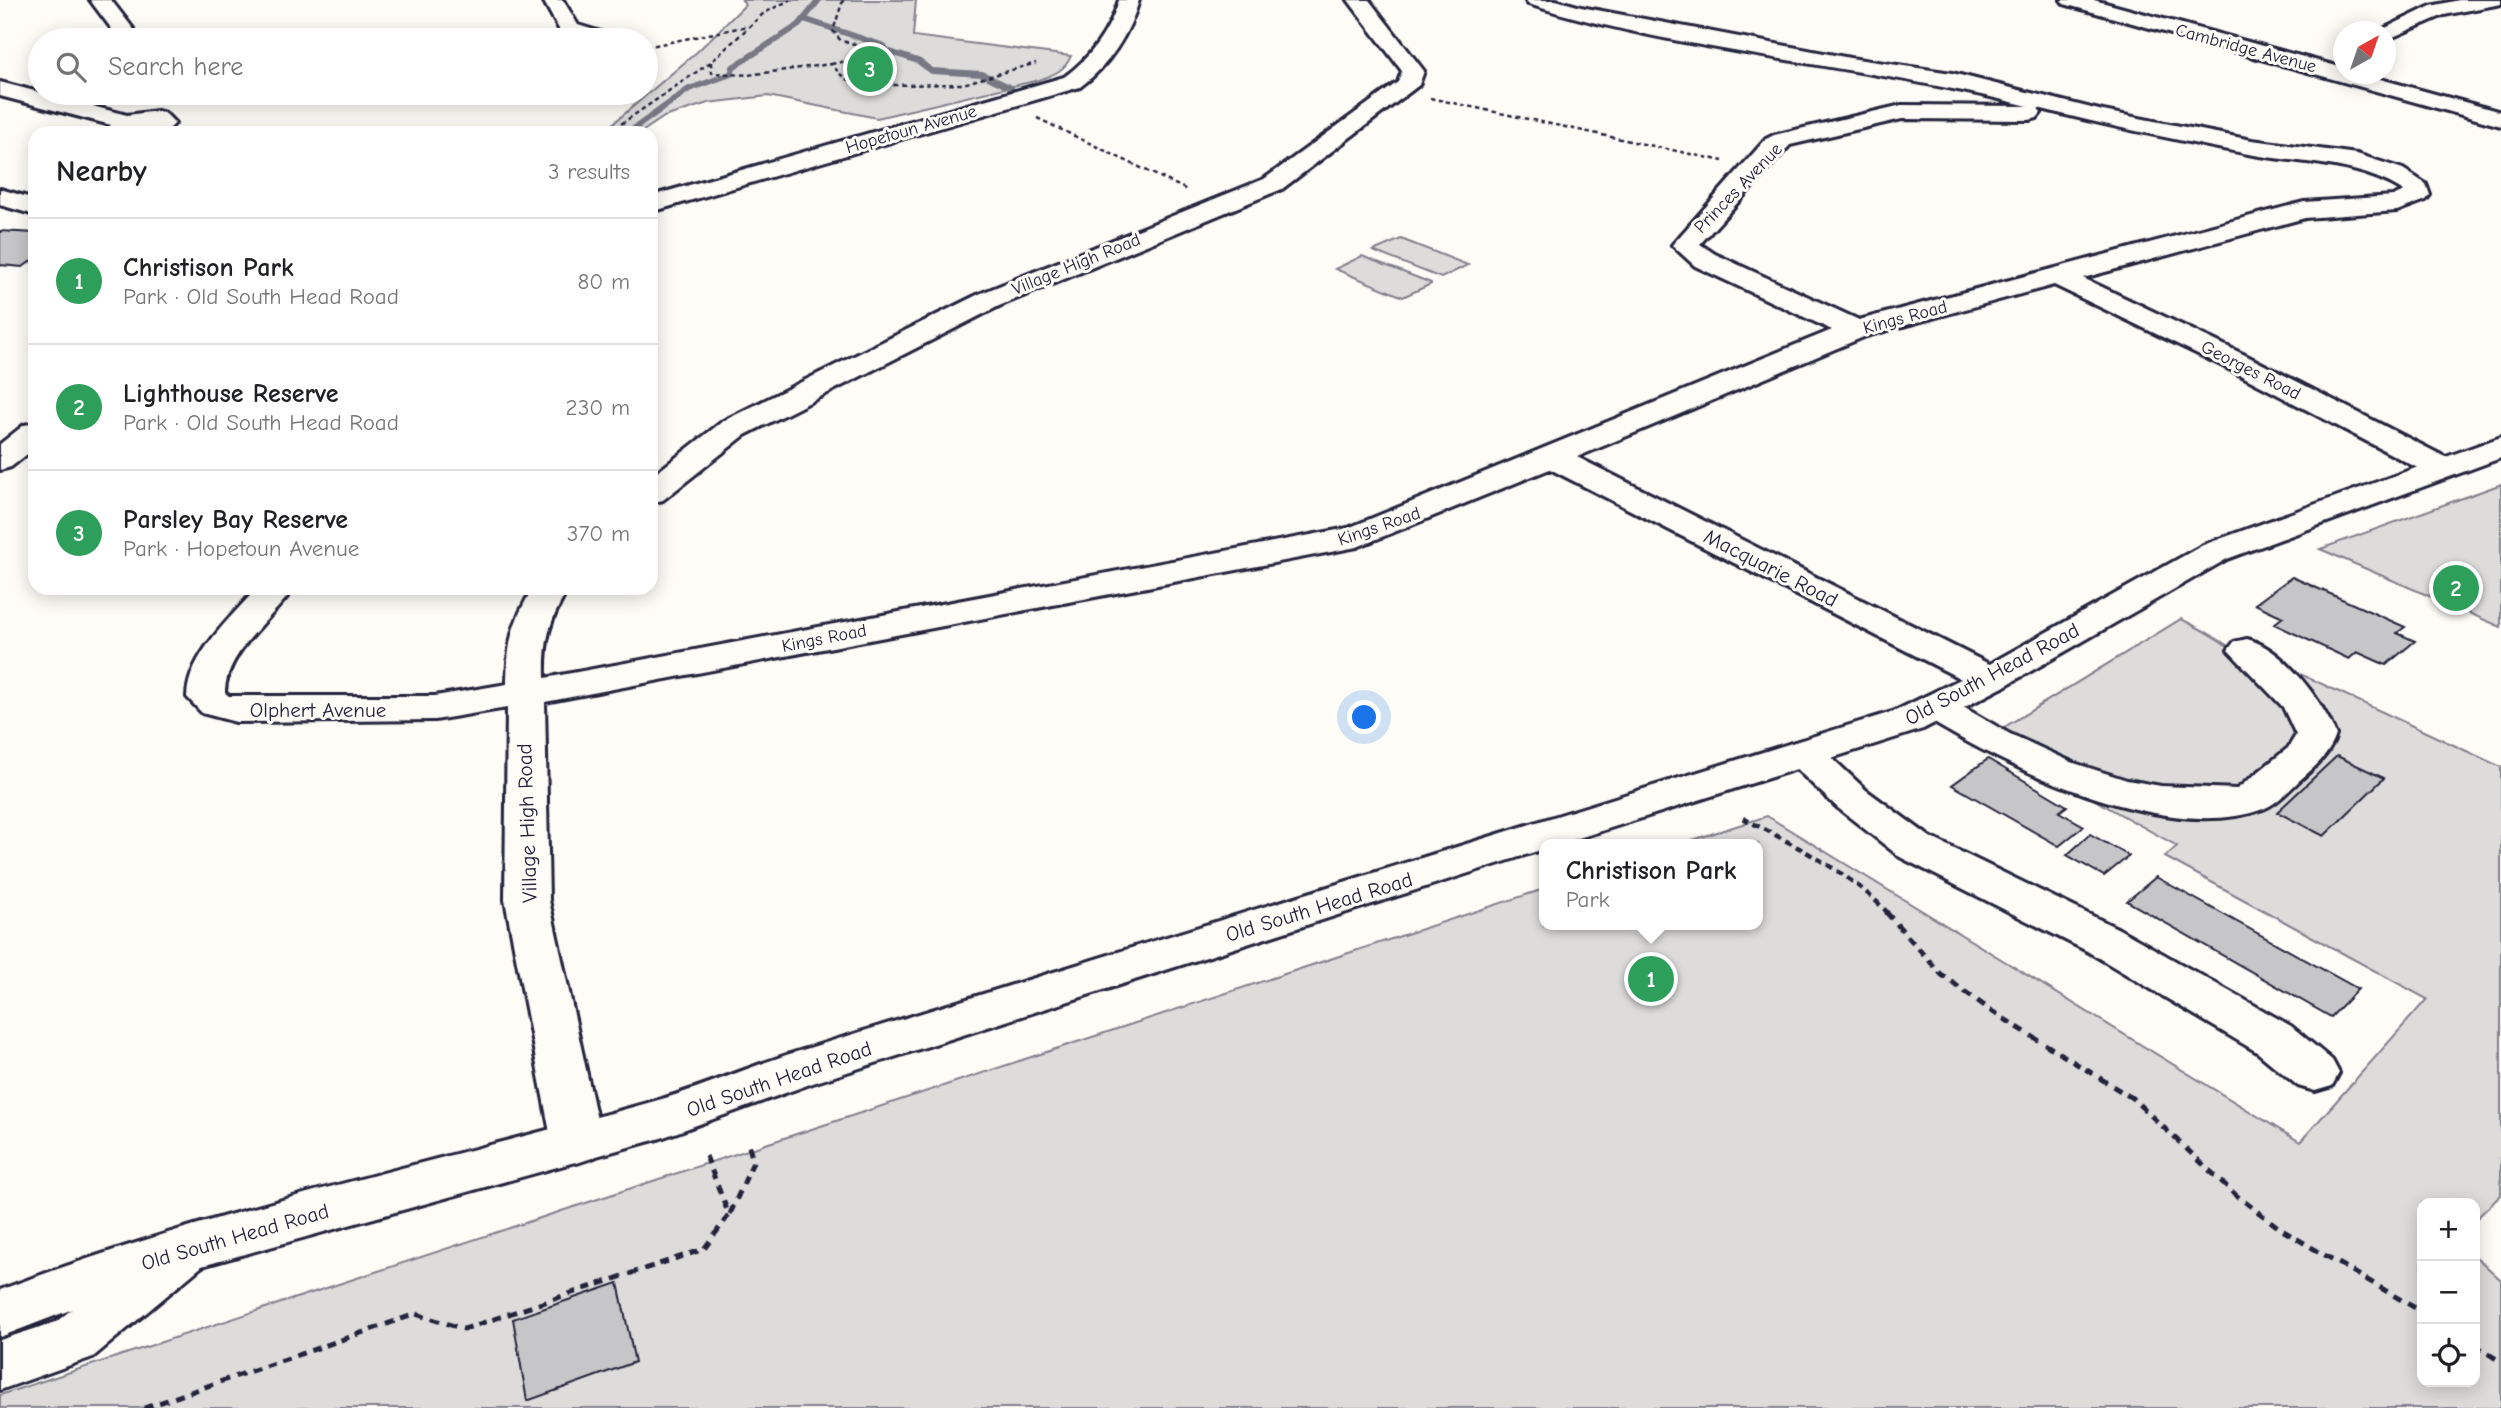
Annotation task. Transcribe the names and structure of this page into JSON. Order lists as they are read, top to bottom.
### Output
{
  "streets": {
    "street": [
      "Cambridge Avenue",
      "Hopetoun Avenue",
      "Princes Avenue",
      "Village High Road",
      "Kings Road",
      "Georges Road",
      "Macquarie Road",
      "Old South Head Road",
      "Olphert Avenue"
    ]
  },
  "crossings": [
    ["Princes Avenue", "Kings Road"],
    ["Village High Road", "Kings Road"],
    ["Village High Road", "Old South Head Road"],
    ["Village High Road", "Olphert Avenue"],
    ["Kings Road", "Georges Road"],
    ["Kings Road", "Macquarie Road"],
    ["Kings Road", "Olphert Avenue"],
    ["Georges Road", "Old South Head Road"],
    ["Macquarie Road", "Old South Head Road"]
  ],
  "north": "top right",
  "page": {
    "search": "Search here",
    "pins": ["3", "2", "1"],
    "heading": ["Nearby", "3 results"],
    "list": [
      {
        "mark": "1",
        "name": "Christison Park",
        "note": "Park · Old South Head Road",
        "value": "80 m"
      },
      {
        "mark": "2",
        "name": "Lighthouse Reserve",
        "note": "Park · Old South Head Road",
        "value": "230 m"
      },
      {
        "mark": "3",
        "name": "Parsley Bay Reserve",
        "note": "Park · Hopetoun Avenue",
        "value": "370 m"
      }
    ],
    "popup": ["Christison Park", "Park"],
    "map_buttons": ["+", "−"]
  }
}
